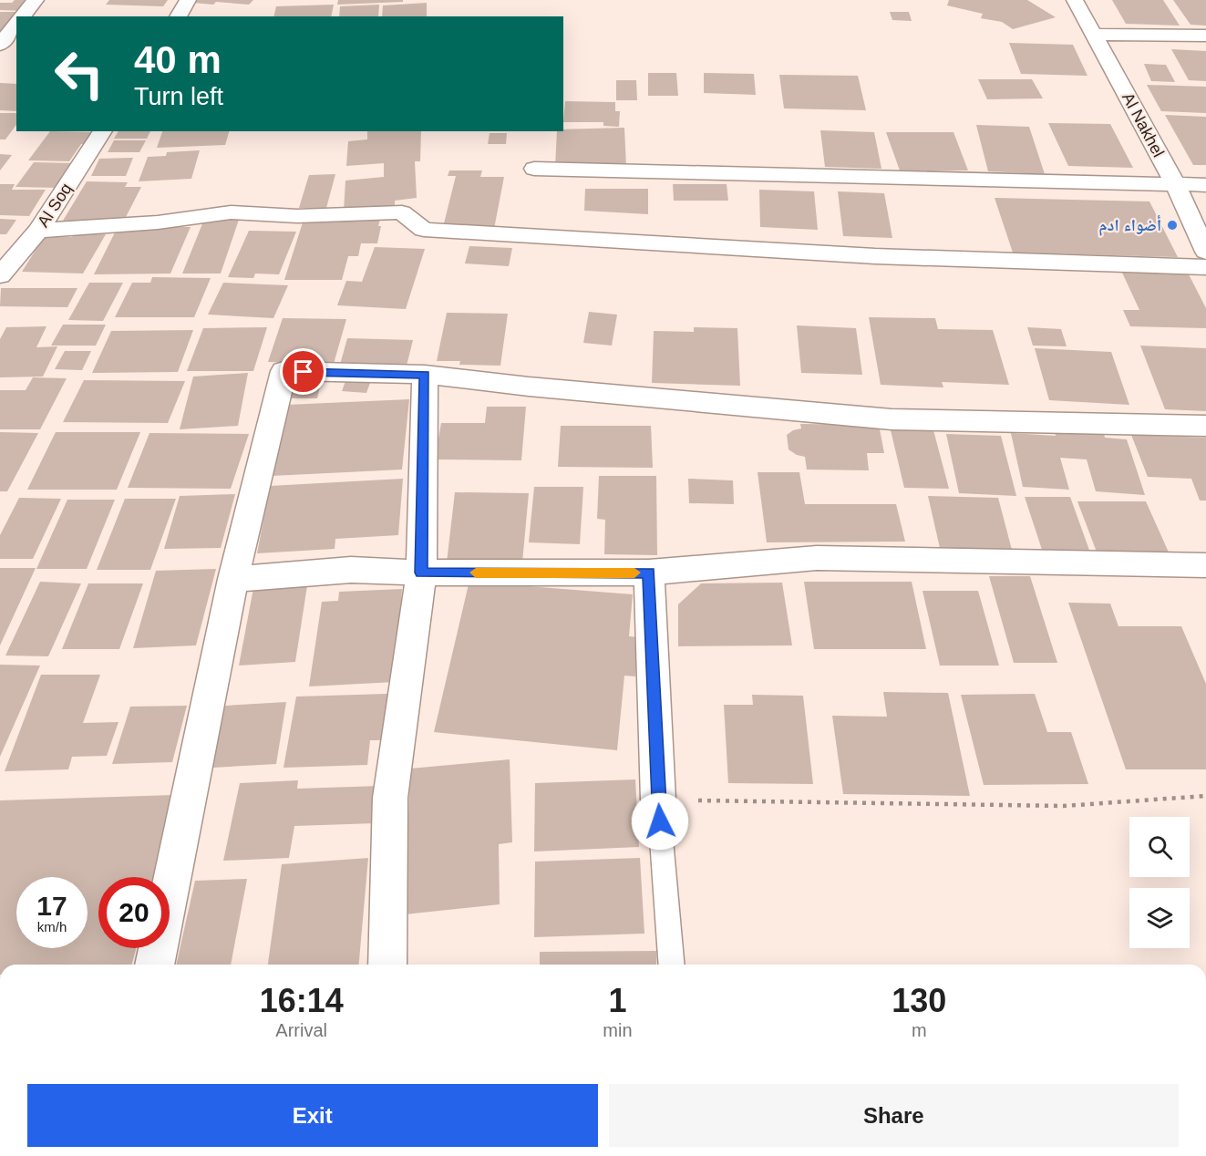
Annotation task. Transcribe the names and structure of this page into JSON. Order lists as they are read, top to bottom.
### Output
{
  "streets": {
    "street": ["Al Nakhel", "Al Soq"]
  },
  "places": ["أضواء ادم"],
  "page": {
    "turn": ["40 m", "Turn left"],
    "speed": "17 km/h",
    "limit": "20",
    "eta": [
      "16:14",
      "Arrival",
      "1",
      "min",
      "130",
      "m"
    ],
    "buttons": ["Exit", "Share"]
  }
}
